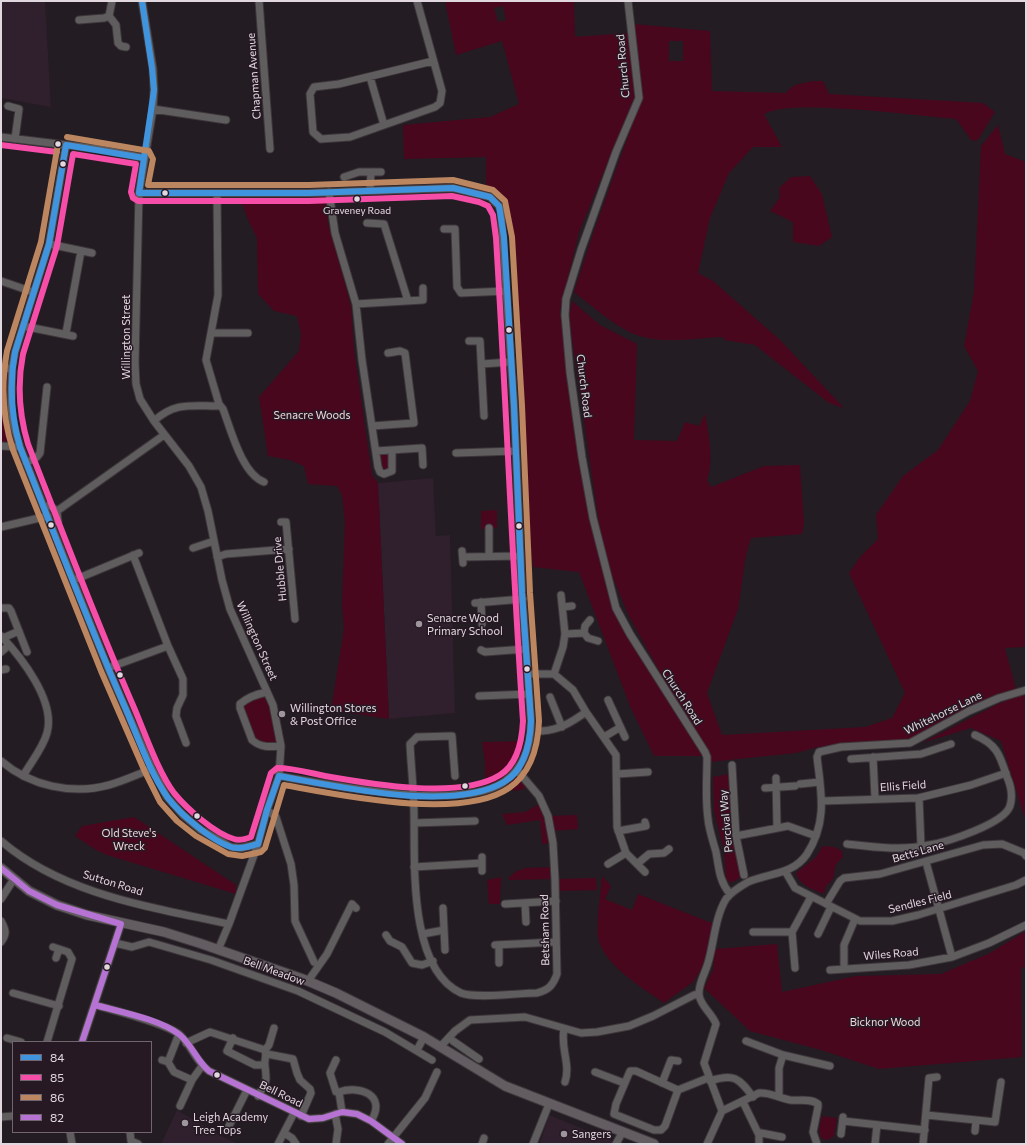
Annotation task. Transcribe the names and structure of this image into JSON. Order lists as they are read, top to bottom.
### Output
{
  "streets": {
    "street": [
      "Church Road",
      "Chapman Avenue",
      "Willington Street",
      "Hubble Drive",
      "Whitehorse Lane",
      "Ellis Field",
      "Percival Way",
      "Betts Lane",
      "Sutton Road",
      "Sendles Field",
      "Betsham Road",
      "Wiles Road",
      "Bell Meadow",
      "Bell Road"
    ]
  },
  "crossings": [
    ["Willington Street", "Sutton Road"],
    ["Betts Lane", "Sendles Field"]
  ],
  "parks": ["Senacre Woods", "Old Steve's Wreck", "Bicknor Wood"],
  "places": [
    "Graveney Road",
    "Senacre Wood Primary School",
    "Willington Stores & Post Office",
    "Leigh Academy Tree Tops",
    "Sangers"
  ],
  "lines": [
    "transit line 84",
    "transit line 86",
    "transit line 85",
    "transit line 82"
  ],
  "legend": [
    "84",
    "85",
    "86",
    "82"
  ]
}
